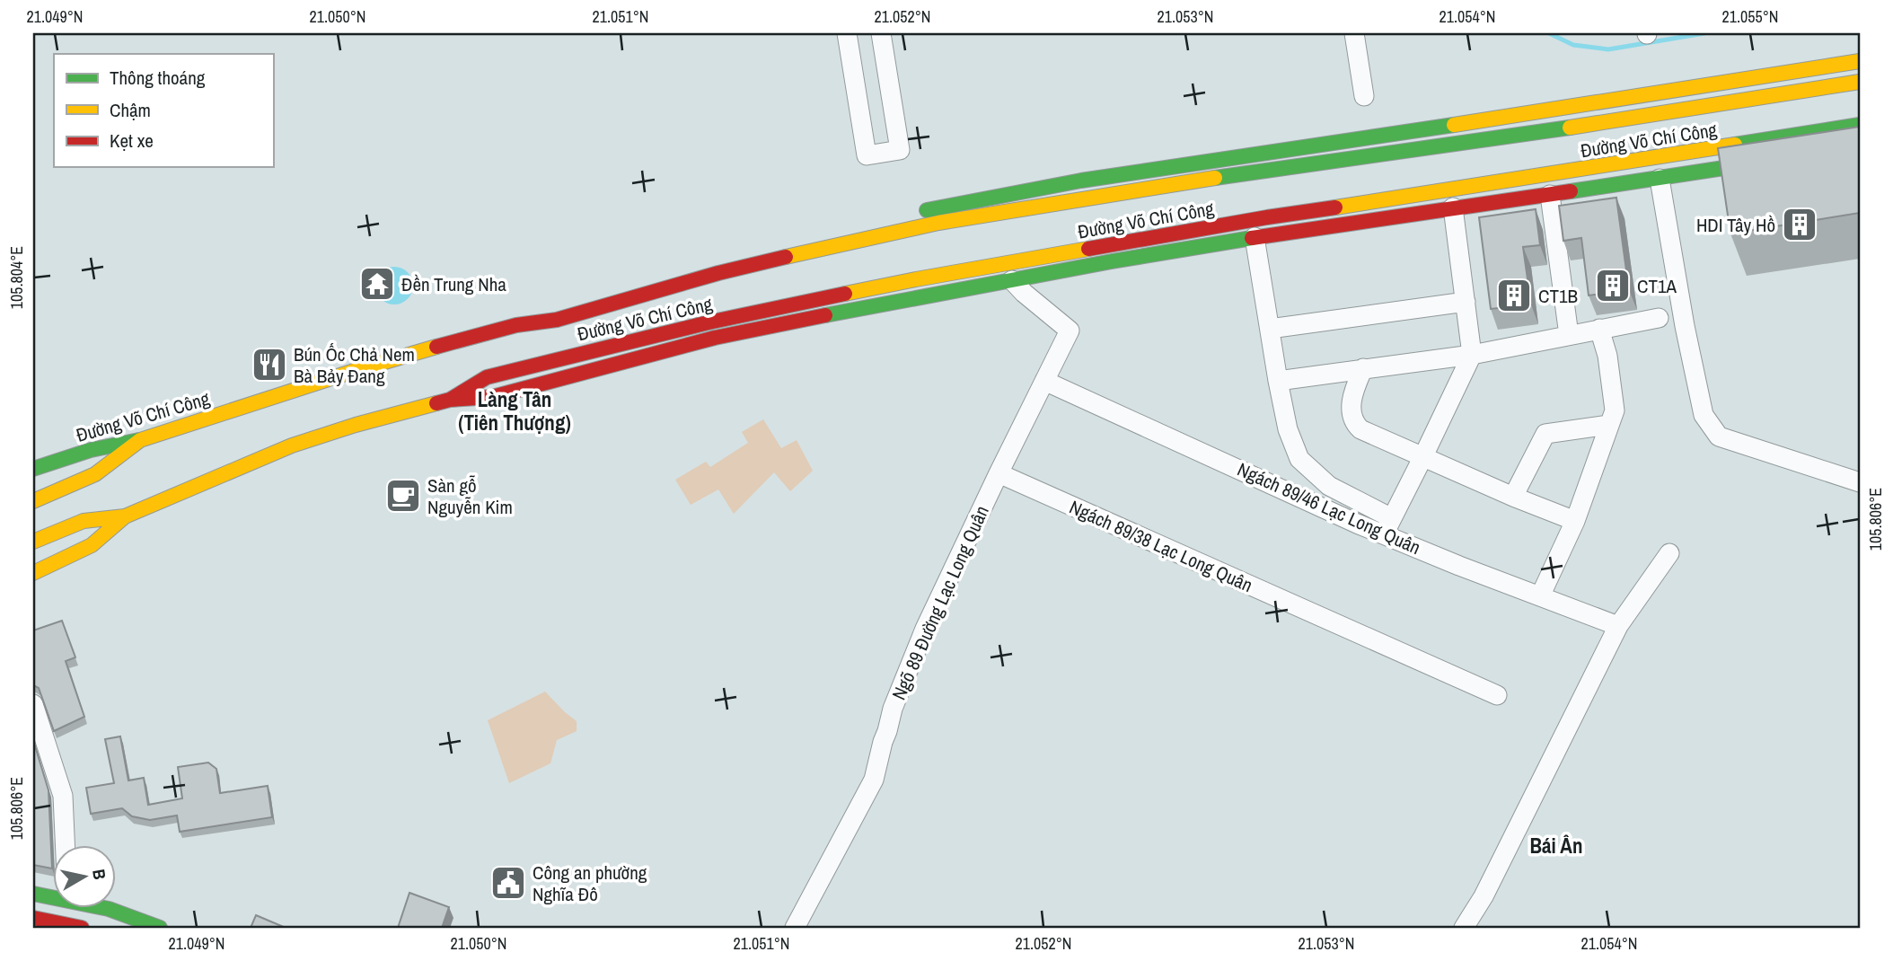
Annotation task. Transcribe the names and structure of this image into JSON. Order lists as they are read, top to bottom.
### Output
{
  "streets": {
    "main road": ["Đường Võ Chí Công"],
    "street": ["Ngách 89/46 Lạc Long Quân", "Ngách 89/38 Lạc Long Quân", "Ngõ 89 Đường Lạc Long Quân"]
  },
  "crossings": [
    ["Đường Võ Chí Công", "Ngõ 89 Đường Lạc Long Quân"],
    ["Ngách 89/46 Lạc Long Quân", "Ngõ 89 Đường Lạc Long Quân"],
    ["Ngách 89/38 Lạc Long Quân", "Ngõ 89 Đường Lạc Long Quân"]
  ],
  "districts": ["Làng Tân (Tiên Thượng)", "Bái Ân"],
  "places": {
    "building": ["HDI Tây Hồ", "CT1A", "CT1B"],
    "temple": ["Đền Trung Nha"],
    "restaurant": ["Bún Ốc Chả Nem Bà Bảy Đang"],
    "cafe": ["Sàn gỗ Nguyễn Kim"],
    "public building": ["Công an phường Nghĩa Đô"]
  },
  "legend": ["Thông thoáng", "Chậm", "Kẹt xe"],
  "north": "right",
  "coordinates": [
    "21.049°N",
    "21.050°N",
    "21.051°N",
    "21.052°N",
    "21.053°N",
    "21.054°N",
    "21.055°N",
    "105.804°E",
    "105.806°E"
  ]
}
